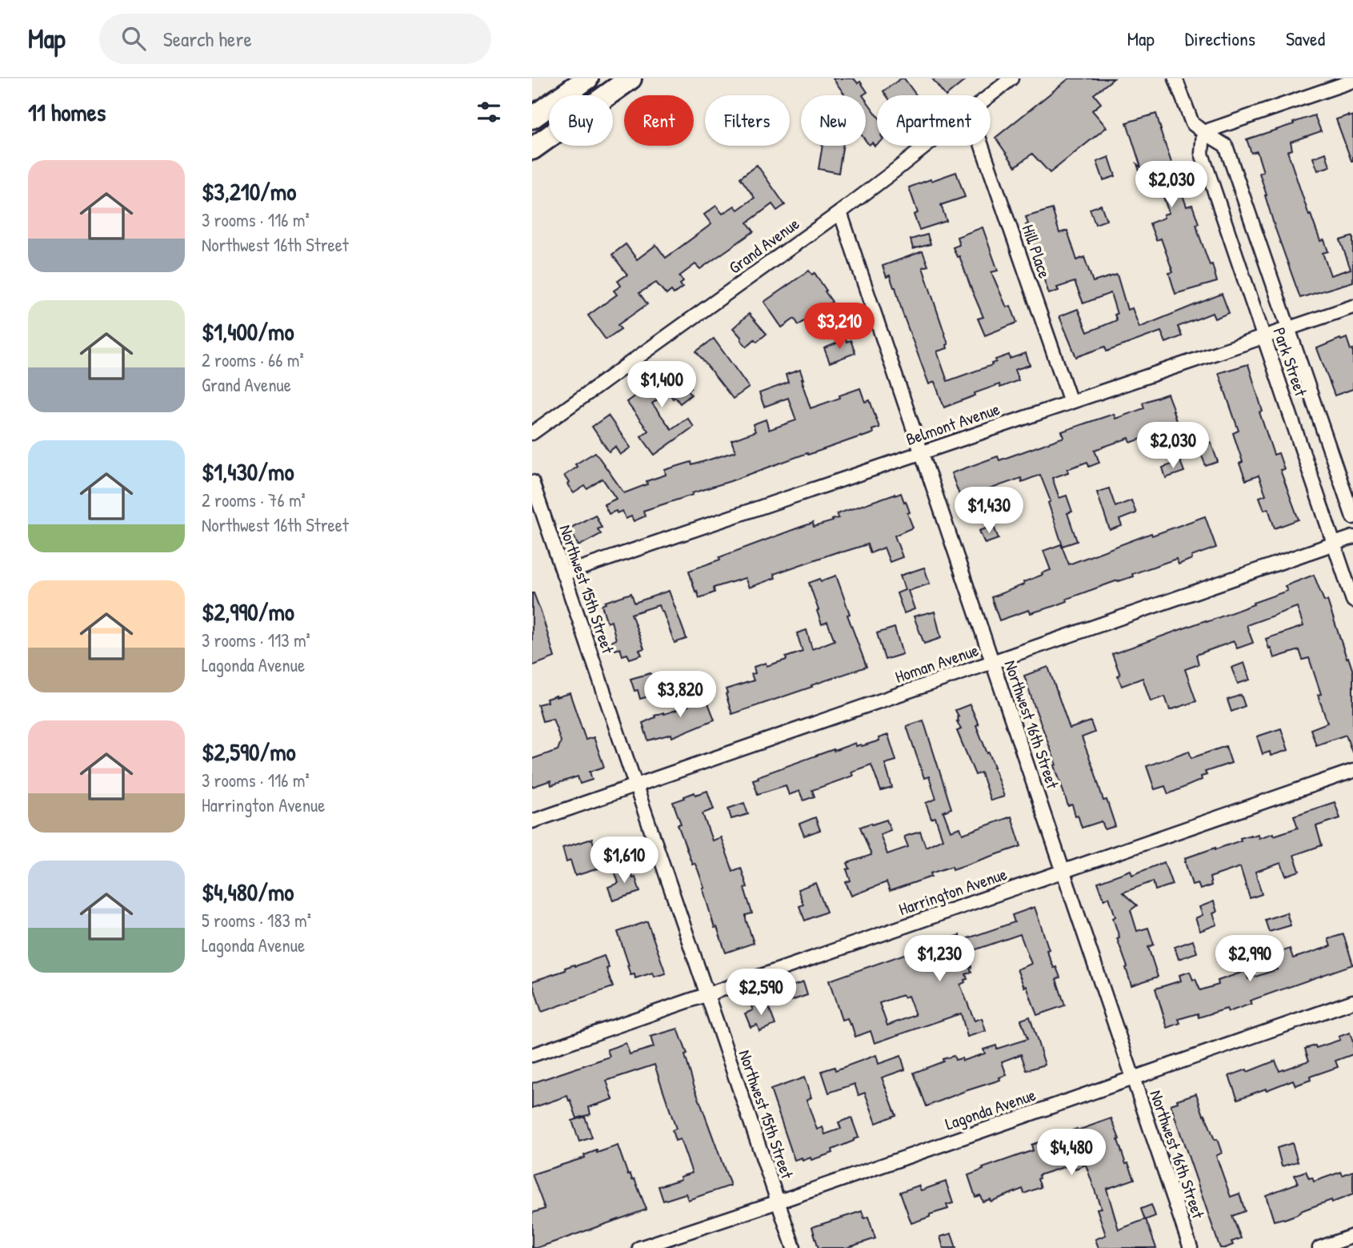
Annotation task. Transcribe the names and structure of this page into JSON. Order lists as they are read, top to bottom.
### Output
{
  "streets": {
    "street": [
      "Grand Avenue",
      "Hill Place",
      "Park Street",
      "Belmont Avenue",
      "Northwest 15th Street",
      "Homan Avenue",
      "Northwest 16th Street",
      "Harrington Avenue",
      "Lagonda Avenue"
    ]
  },
  "crossings": [
    ["Grand Avenue", "Northwest 16th Street"],
    ["Hill Place", "Belmont Avenue"],
    ["Park Street", "Belmont Avenue"],
    ["Park Street", "Homan Avenue"],
    ["Belmont Avenue", "Northwest 15th Street"],
    ["Belmont Avenue", "Northwest 16th Street"],
    ["Northwest 15th Street", "Homan Avenue"],
    ["Northwest 15th Street", "Harrington Avenue"],
    ["Northwest 15th Street", "Lagonda Avenue"],
    ["Homan Avenue", "Northwest 16th Street"],
    ["Northwest 16th Street", "Harrington Avenue"],
    ["Northwest 16th Street", "Lagonda Avenue"]
  ],
  "page": {
    "header": "Map",
    "search": "Search here",
    "nav": ["Map", "Directions", "Saved"],
    "heading": "11 homes",
    "chip": [
      "Buy",
      "Rent",
      "Filters",
      "New",
      "Apartment"
    ],
    "list": [
      {
        "name": "$3,210/mo",
        "note": "3 rooms · 116 m² · Northwest 16th Street"
      },
      {
        "name": "$1,400/mo",
        "note": "2 rooms · 66 m² · Grand Avenue"
      },
      {
        "name": "$1,430/mo",
        "note": "2 rooms · 76 m² · Northwest 16th Street"
      },
      {
        "name": "$2,990/mo",
        "note": "3 rooms · 113 m² · Lagonda Avenue"
      },
      {
        "name": "$2,590/mo",
        "note": "3 rooms · 116 m² · Harrington Avenue"
      },
      {
        "name": "$4,480/mo",
        "note": "5 rooms · 183 m² · Lagonda Avenue"
      }
    ],
    "price": [
      "$2,030",
      "$3,210",
      "$1,400",
      "$2,030",
      "$1,430",
      "$3,820",
      "$1,610",
      "$1,230",
      "$2,990",
      "$2,590",
      "$4,480"
    ]
  }
}
